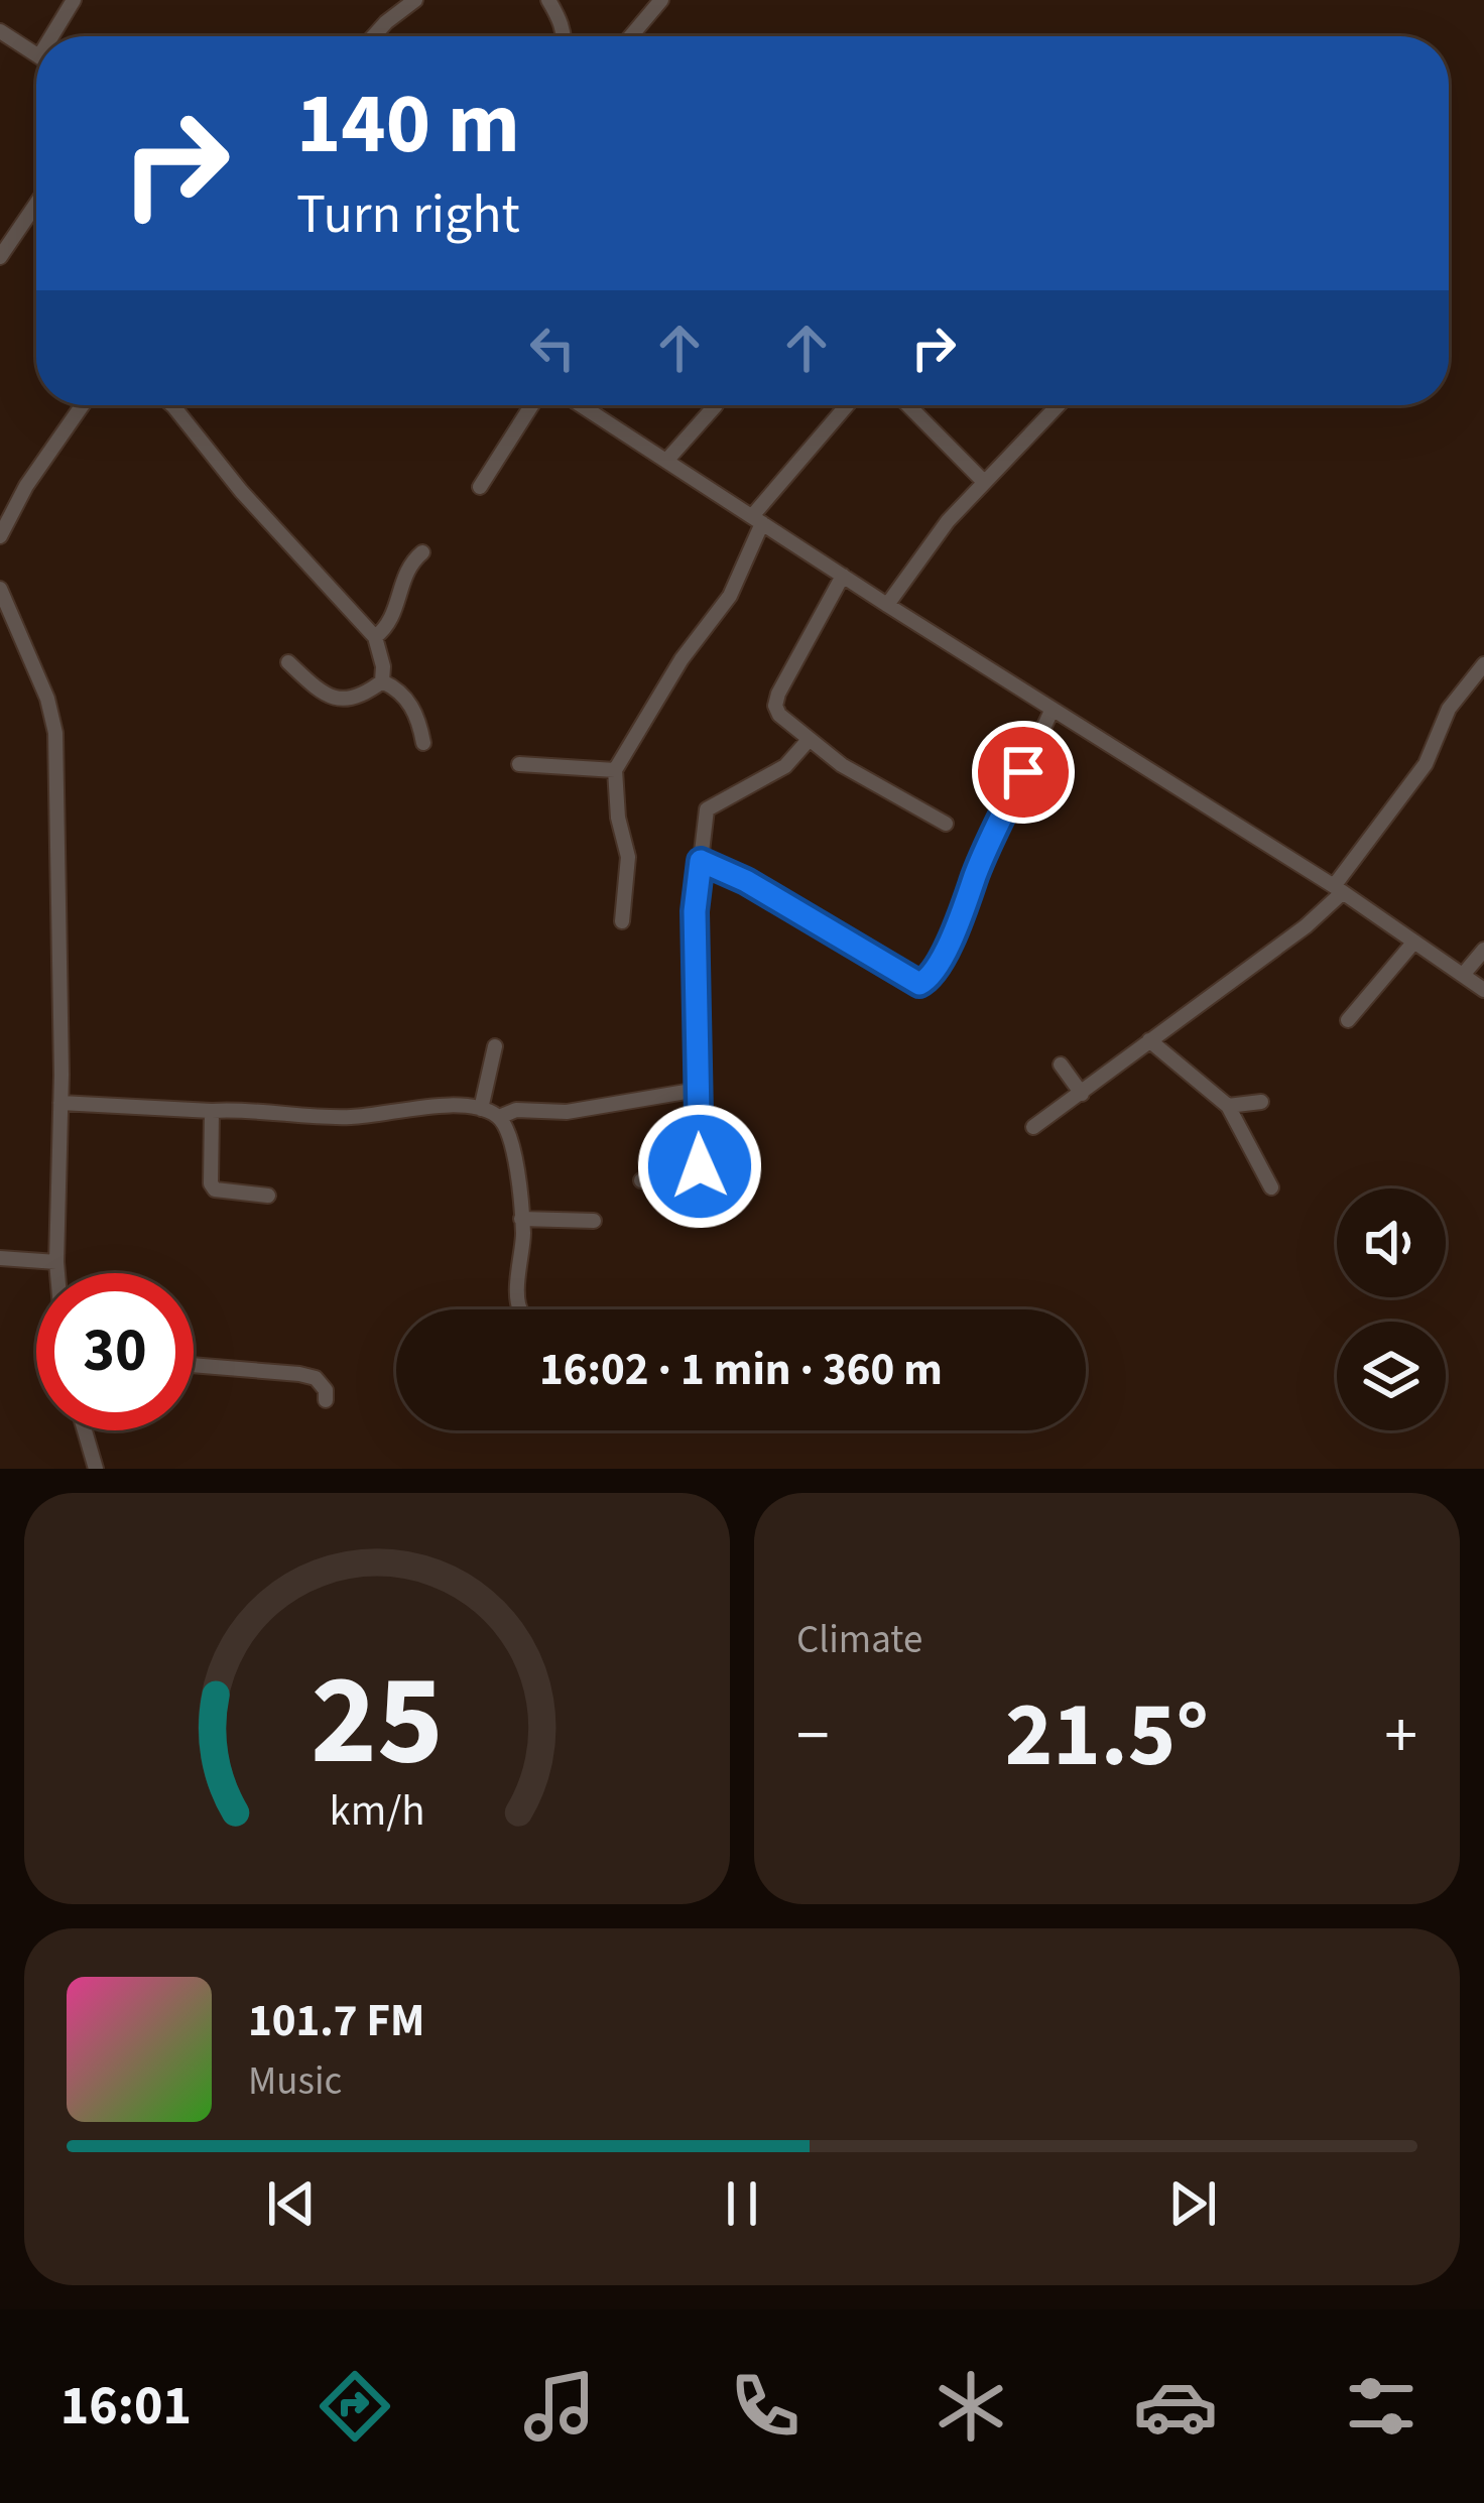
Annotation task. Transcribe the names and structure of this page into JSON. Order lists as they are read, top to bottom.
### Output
{
  "page": {
    "turn": ["140 m", "Turn right"],
    "limit": "30",
    "trip": "16:02 · 1 min · 360 m",
    "tile": "Climate",
    "heat": ["−", "21.5°", "+"],
    "song": ["101.7 FM", "Music"],
    "tabs": "16:01",
    "gauge": ["25", "km/h"]
  }
}
